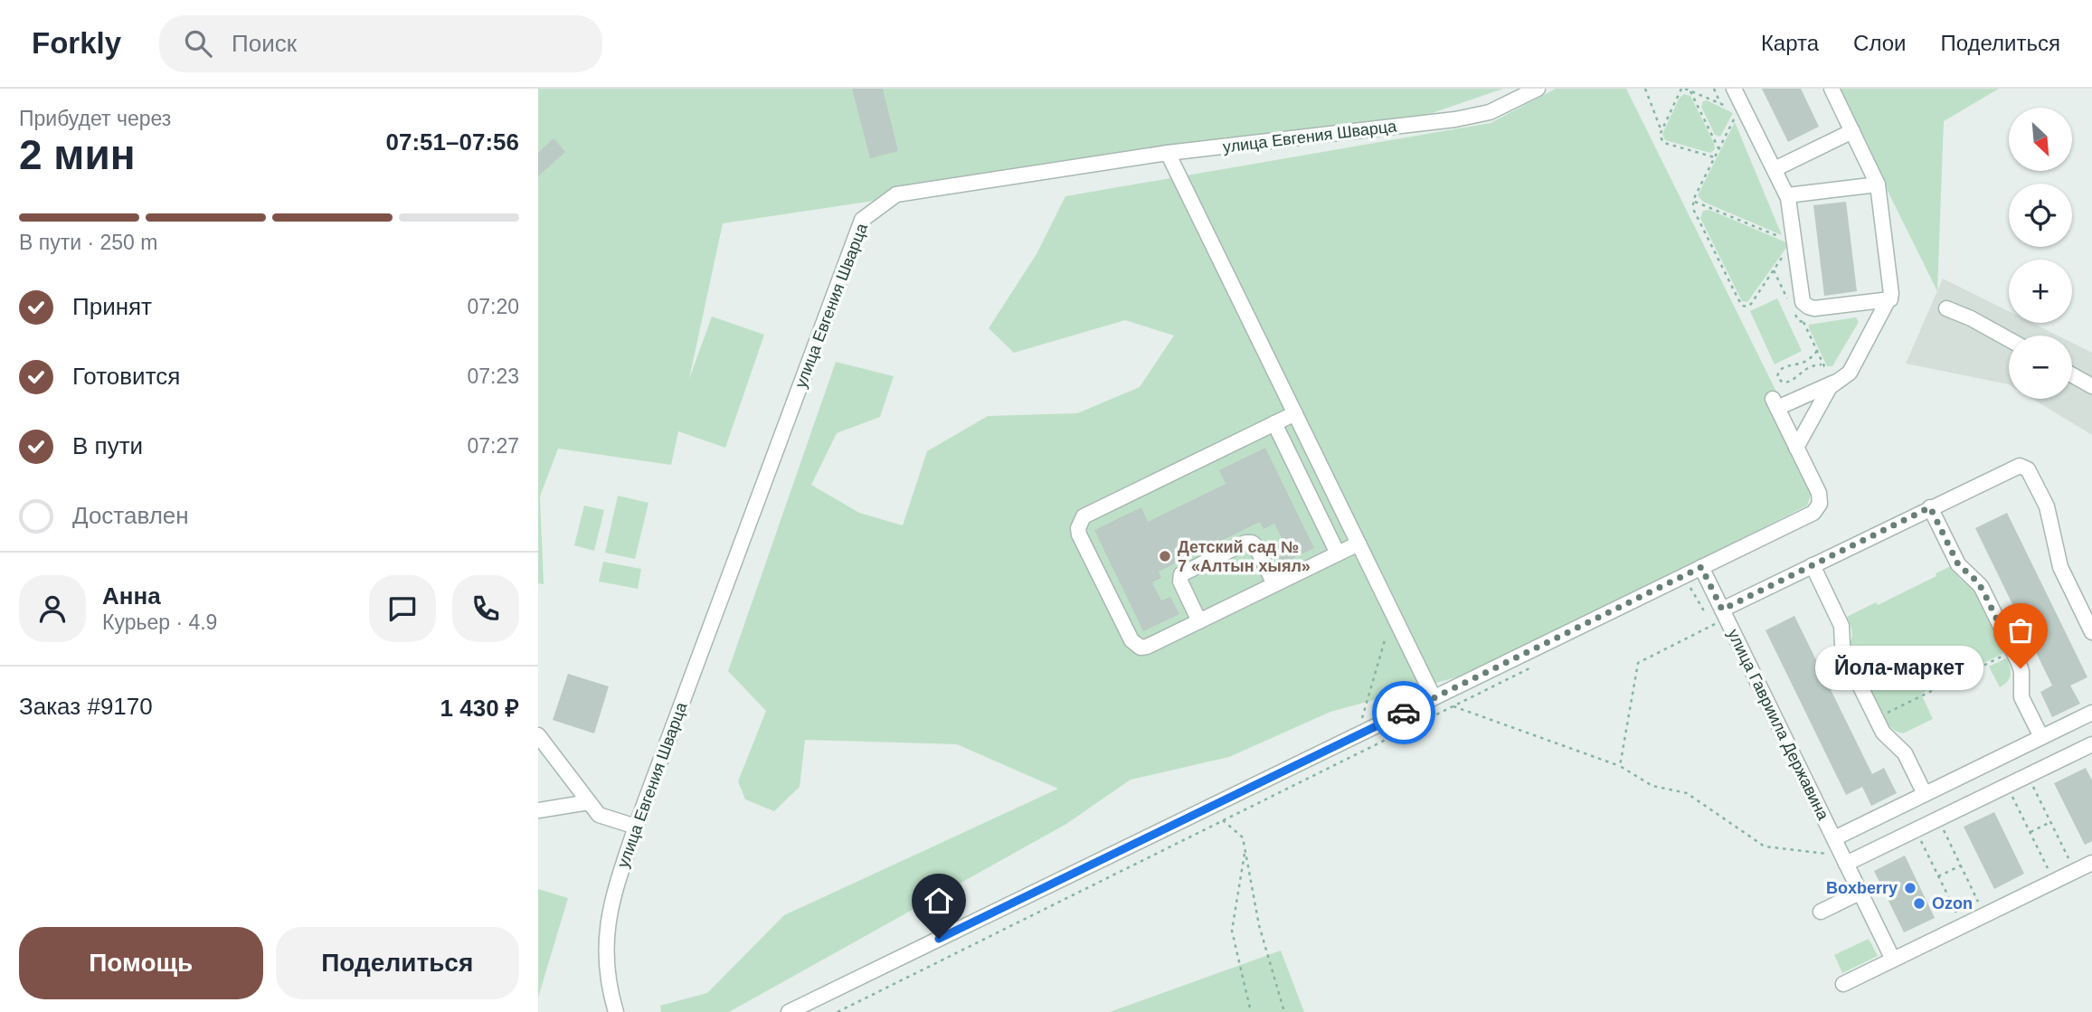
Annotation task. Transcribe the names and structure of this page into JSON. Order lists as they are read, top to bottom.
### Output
{
  "streets": {
    "street": ["улица Евгения Шварца", "улица Гавриила Державина"]
  },
  "places": [
    "Детский сад № 7 «Алтын хыял»",
    "Йола-маркет",
    "Boxberry",
    "Ozon"
  ],
  "north": "bottom right",
  "page": {
    "header": "Forkly",
    "search": "Поиск",
    "nav": ["Карта", "Слои", "Поделиться"],
    "heading": ["2 мин", "Прибудет через", "07:51–07:56"],
    "panel": [
      "Анна",
      "Курьер · 4.9",
      "Заказ #9170",
      "1 430 ₽"
    ],
    "map_buttons": ["+", "−"],
    "bar": "В пути · 250 m",
    "list": [
      ["Принят", "07:20"],
      ["Готовится", "07:23"],
      ["В пути", "07:27"],
      "Доставлен"
    ],
    "bubble": "Йола-маркет",
    "buttons": ["Помощь", "Поделиться"]
  }
}
